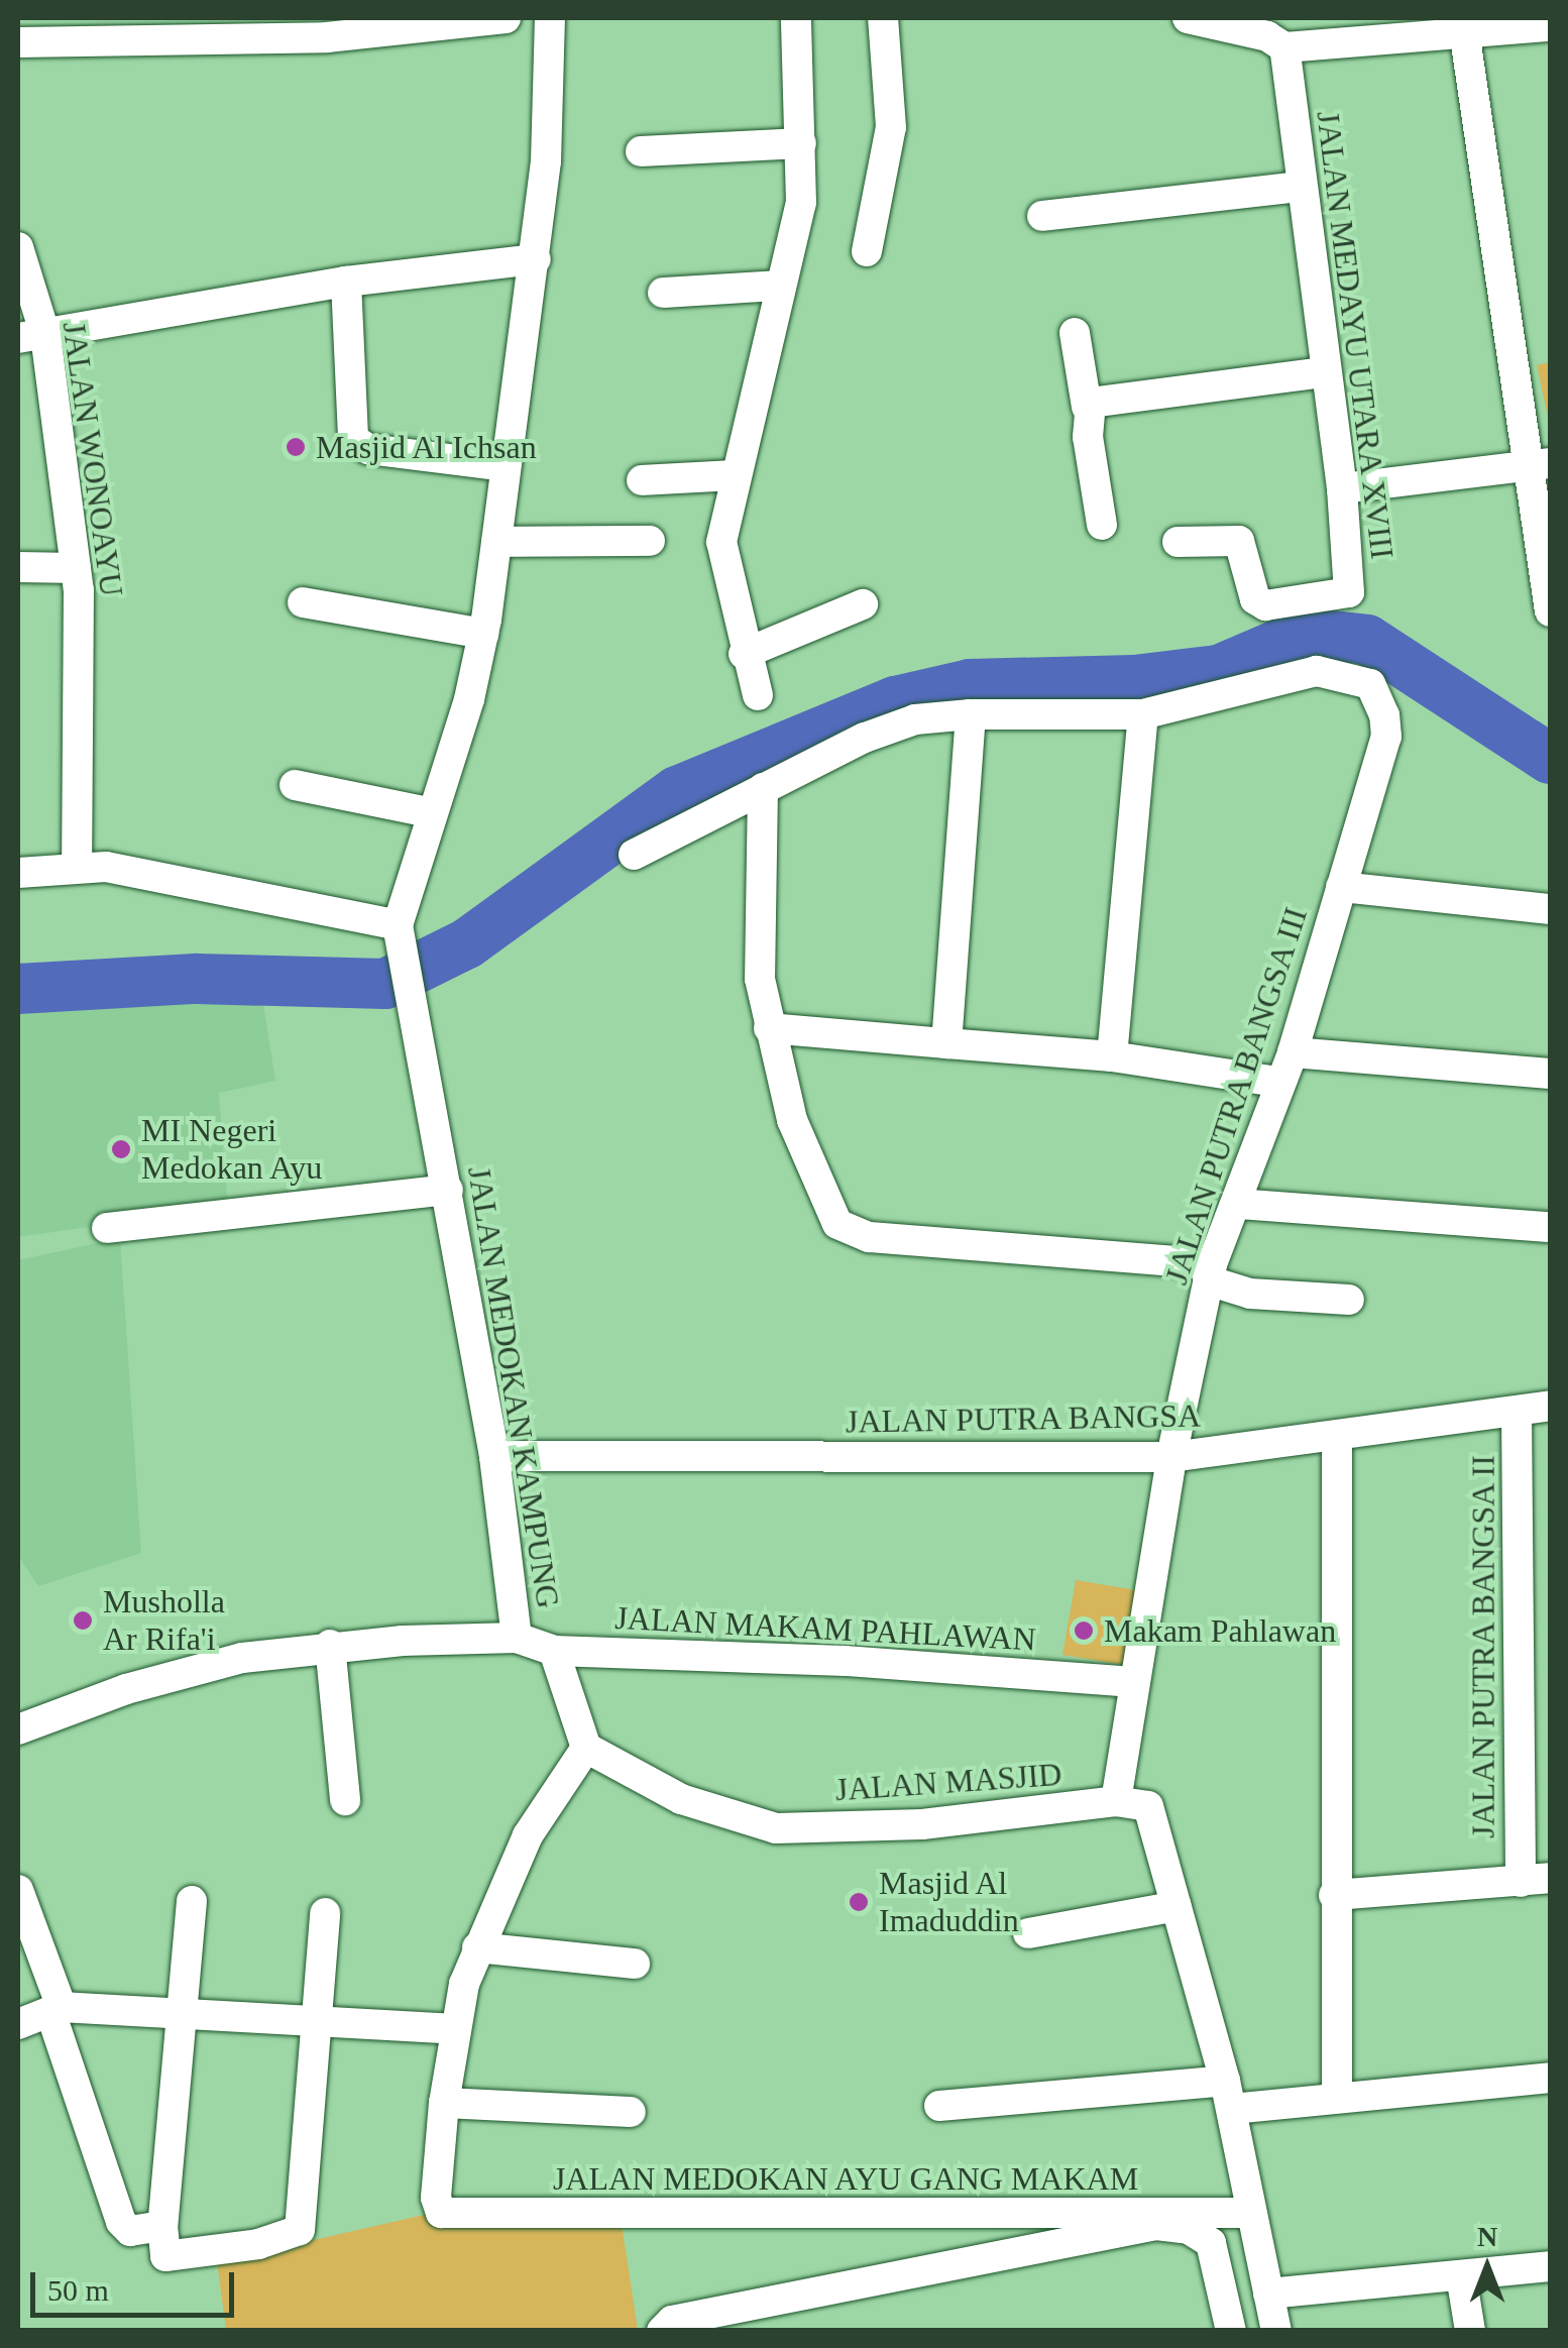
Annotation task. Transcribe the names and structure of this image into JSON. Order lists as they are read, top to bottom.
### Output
{
  "streets": {
    "street": [
      "JALAN MEDAYU UTARA XVIII",
      "JALAN WONOAYU",
      "JALAN PUTRA BANGSA III",
      "JALAN MEDOKAN KAMPUNG",
      "JALAN PUTRA BANGSA",
      "JALAN MAKAM PAHLAWAN",
      "JALAN PUTRA BANGSA II",
      "JALAN MASJID",
      "JALAN MEDOKAN AYU GANG MAKAM"
    ]
  },
  "crossings": [
    ["JALAN PUTRA BANGSA III", "JALAN PUTRA BANGSA"],
    ["JALAN PUTRA BANGSA III", "JALAN MAKAM PAHLAWAN"],
    ["JALAN PUTRA BANGSA III", "JALAN MASJID"],
    ["JALAN MEDOKAN KAMPUNG", "JALAN PUTRA BANGSA"],
    ["JALAN MEDOKAN KAMPUNG", "JALAN MAKAM PAHLAWAN"],
    ["JALAN PUTRA BANGSA", "JALAN PUTRA BANGSA II"]
  ],
  "places": [
    "Masjid Al Ichsan",
    "MI Negeri Medokan Ayu",
    "Musholla Ar Rifa'i",
    "Makam Pahlawan",
    "Masjid Al Imaduddin"
  ],
  "scale_bar": "50 m",
  "north": "top"
}
